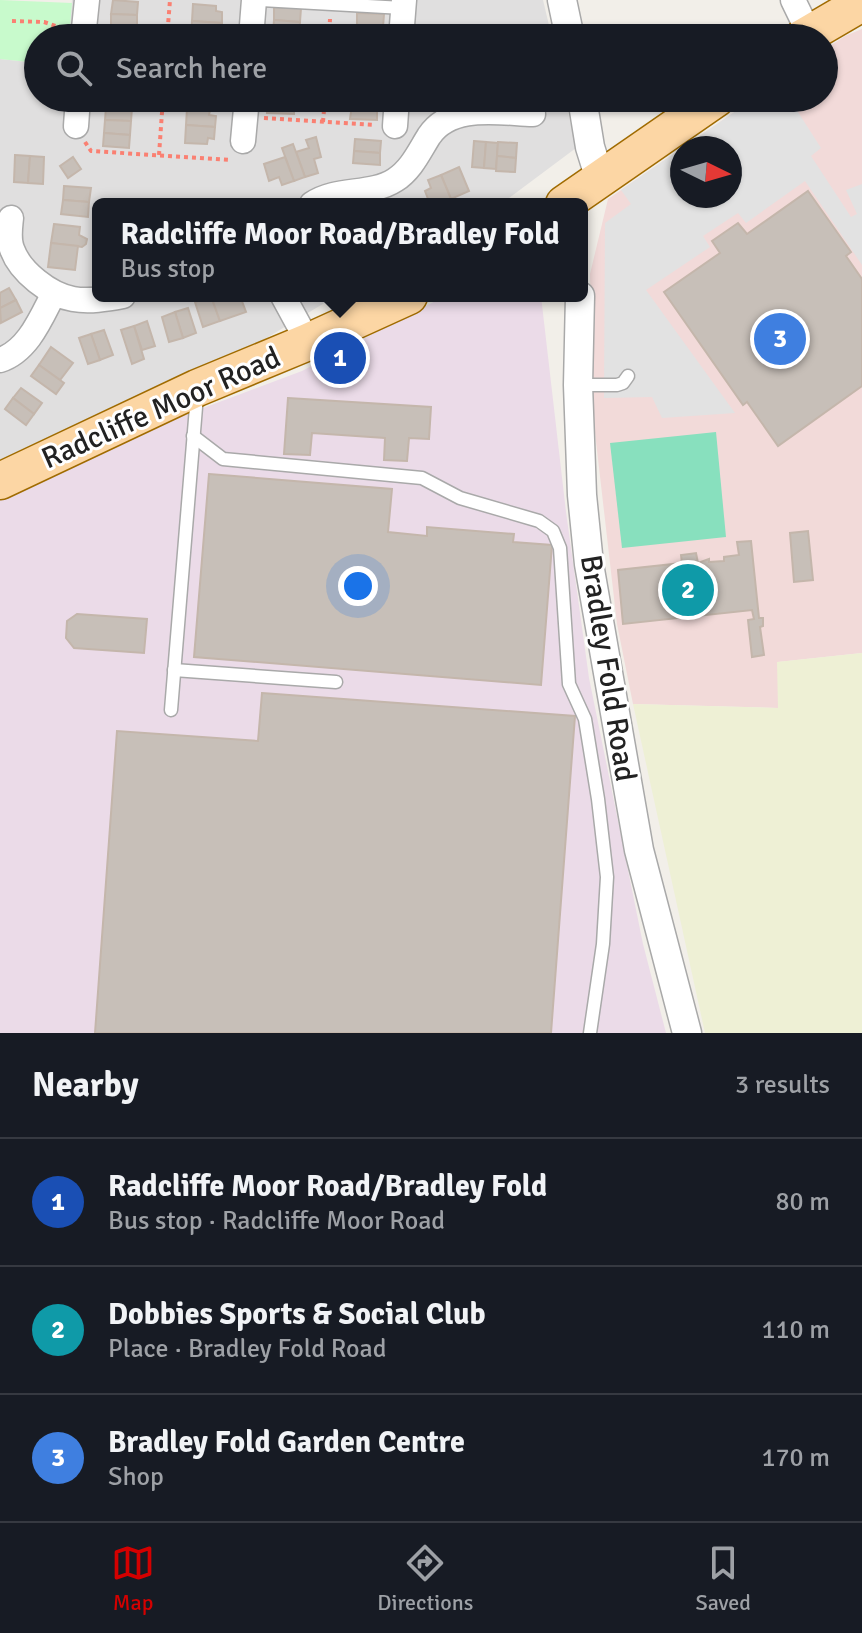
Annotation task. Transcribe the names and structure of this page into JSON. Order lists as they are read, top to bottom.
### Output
{
  "streets": {
    "main road": ["Radcliffe Moor Road"],
    "street": ["Bradley Fold Road"]
  },
  "north": "right",
  "page": {
    "search": "Search here",
    "popup": ["Radcliffe Moor Road/Bradley Fold", "Bus stop"],
    "pins": ["3", "1", "2"],
    "heading": ["Nearby", "3 results"],
    "list": [
      {
        "mark": "1",
        "name": "Radcliffe Moor Road/Bradley Fold",
        "note": "Bus stop · Radcliffe Moor Road",
        "value": "80 m"
      },
      {
        "mark": "2",
        "name": "Dobbies Sports & Social Club",
        "note": "Place · Bradley Fold Road",
        "value": "110 m"
      },
      {
        "mark": "3",
        "name": "Bradley Fold Garden Centre",
        "note": "Shop",
        "value": "170 m"
      }
    ],
    "nav": ["Map", "Directions", "Saved"]
  }
}
